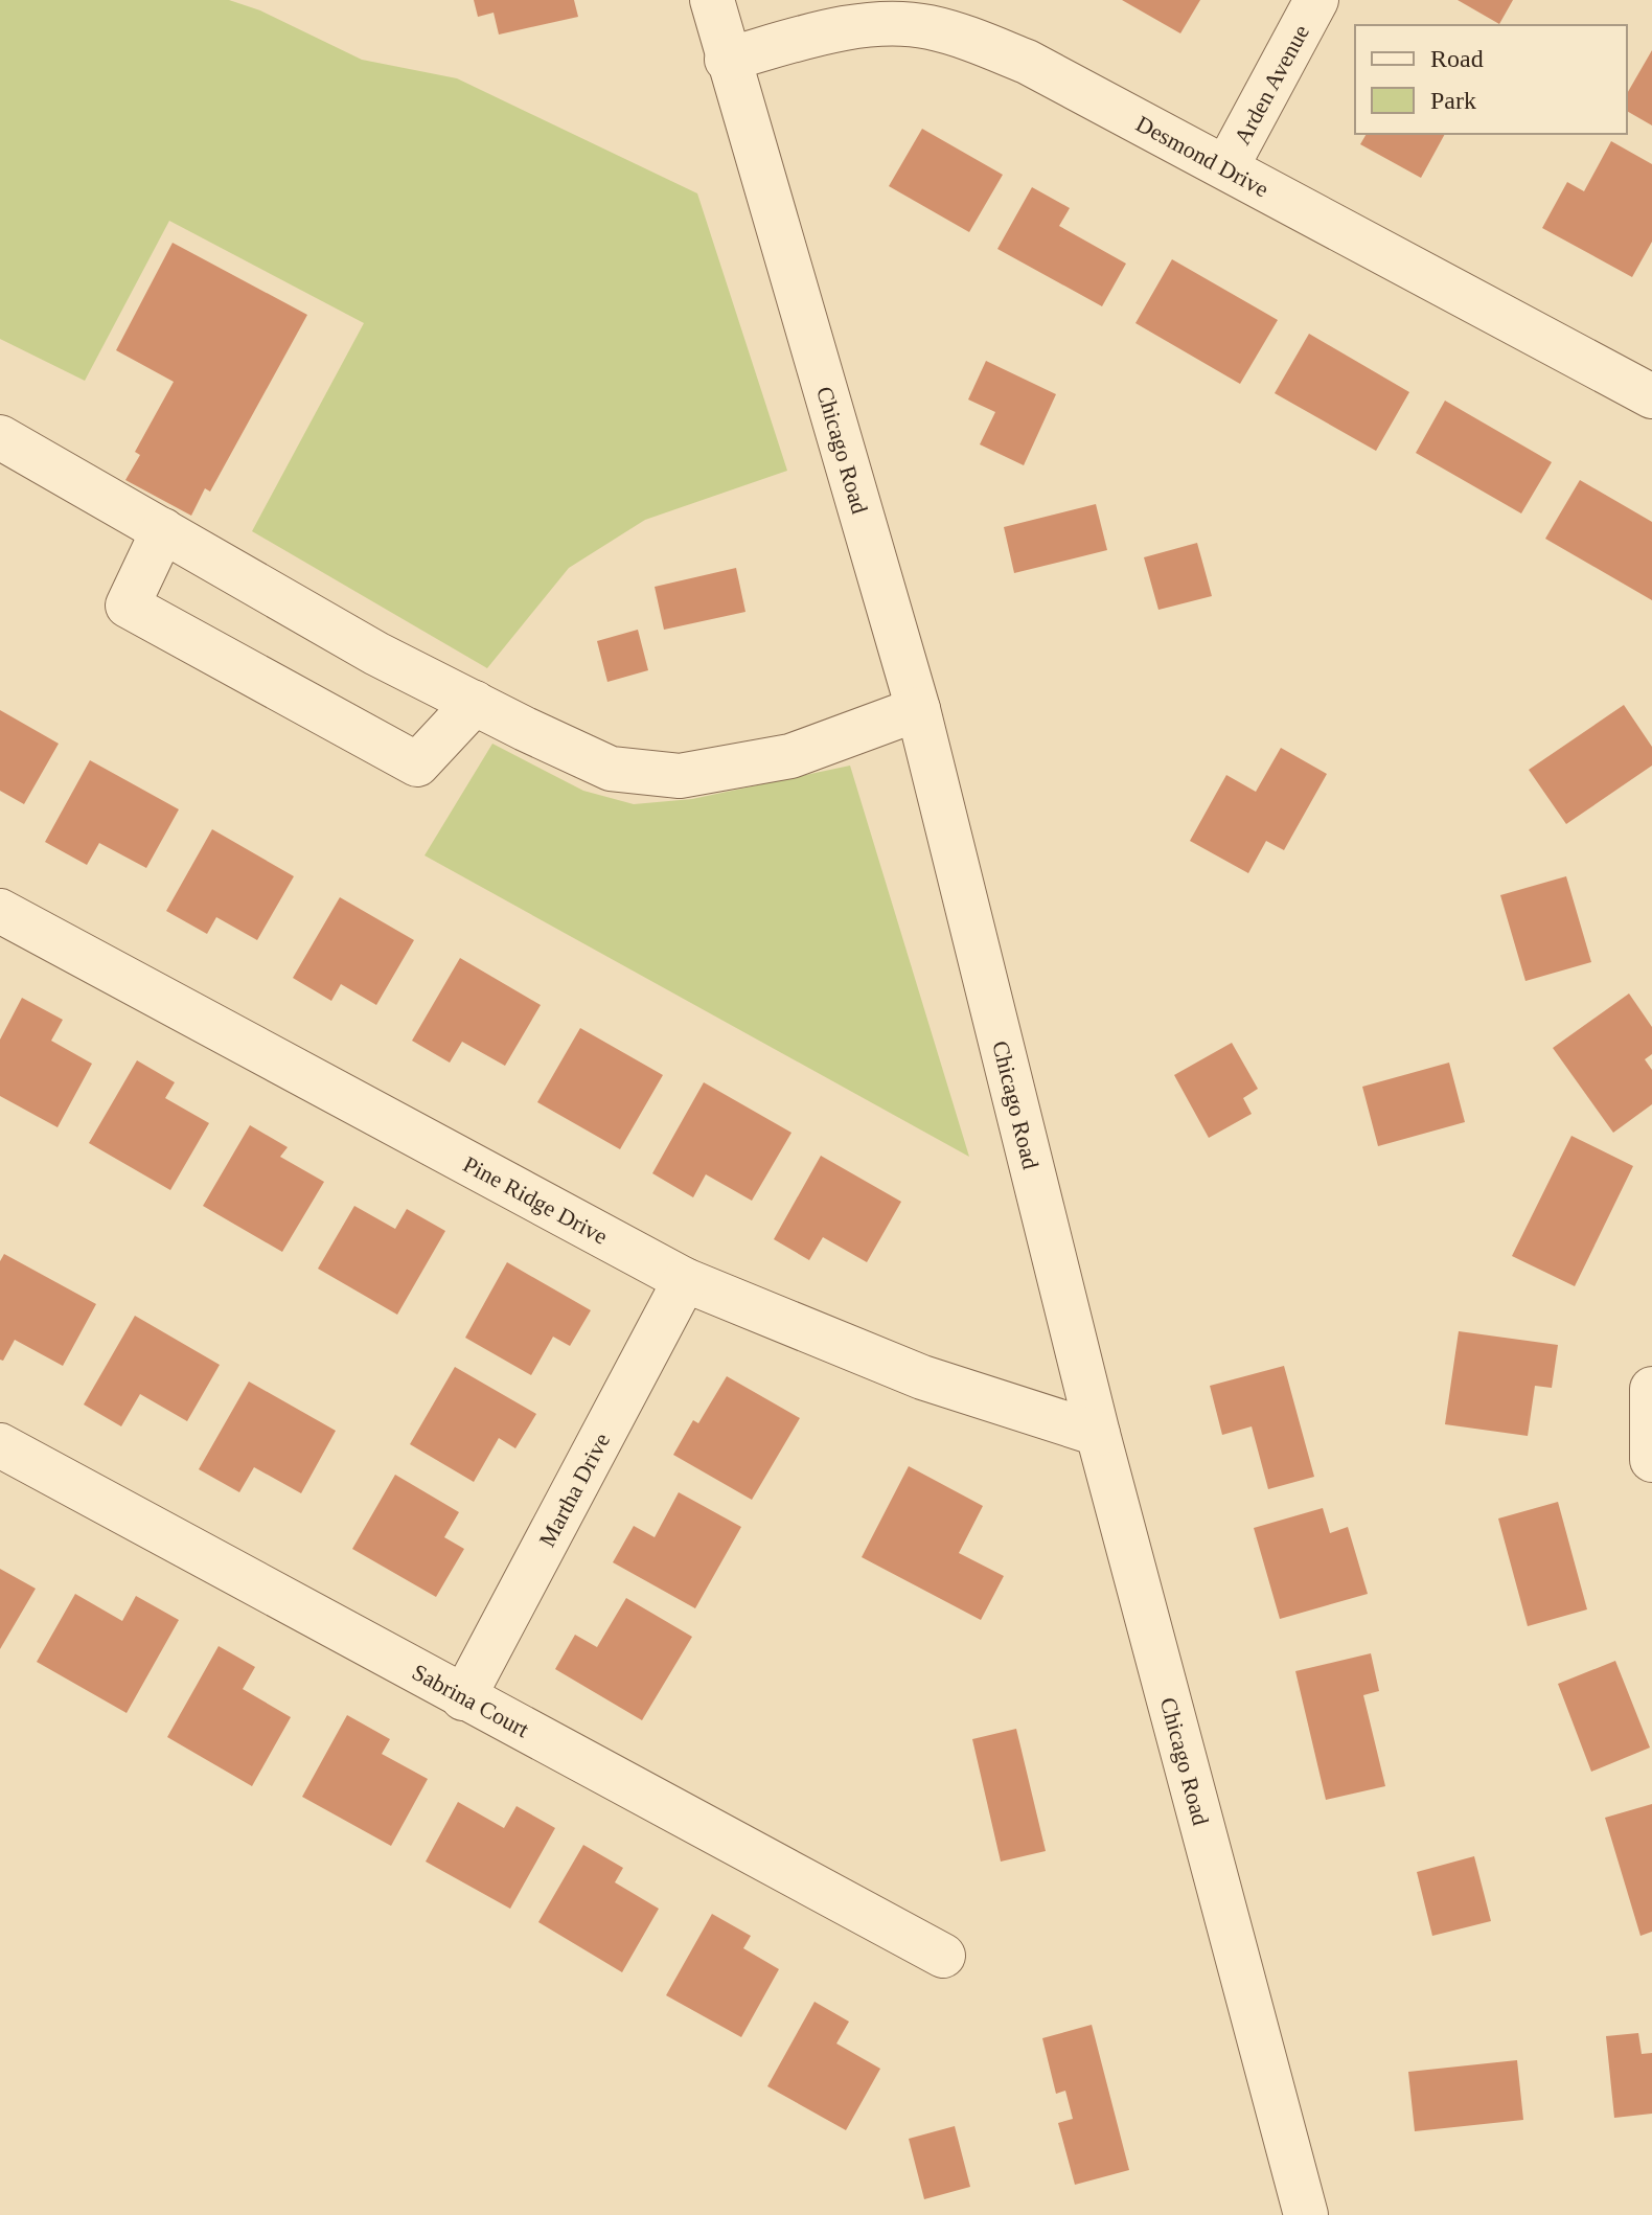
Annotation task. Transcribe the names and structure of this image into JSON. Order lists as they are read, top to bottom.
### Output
{
  "streets": {
    "street": [
      "Arden Avenue",
      "Desmond Drive",
      "Chicago Road",
      "Pine Ridge Drive",
      "Martha Drive",
      "Sabrina Court"
    ]
  },
  "crossings": [
    ["Arden Avenue", "Desmond Drive"],
    ["Desmond Drive", "Chicago Road"],
    ["Chicago Road", "Pine Ridge Drive"],
    ["Pine Ridge Drive", "Martha Drive"],
    ["Martha Drive", "Sabrina Court"]
  ],
  "legend": ["Road", "Park"]
}
